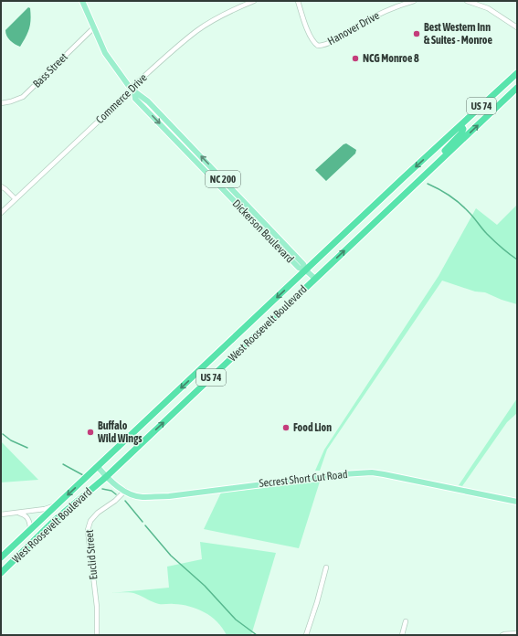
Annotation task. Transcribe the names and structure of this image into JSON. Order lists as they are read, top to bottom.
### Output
{
  "streets": {
    "highway": ["US 74", "West Roosevelt Boulevard"],
    "main road": ["NC 200", "Dickerson Boulevard", "Secrest Short Cut Road"],
    "street": [
      "Hanover Drive",
      "Bass Street",
      "Commerce Drive",
      "Euclid Street"
    ]
  },
  "crossings": [
    ["Bass Street", "Dickerson Boulevard"],
    ["Commerce Drive", "Dickerson Boulevard"],
    ["NC 200", "Dickerson Boulevard"],
    ["Dickerson Boulevard", "West Roosevelt Boulevard"],
    ["West Roosevelt Boulevard", "Secrest Short Cut Road"],
    ["Secrest Short Cut Road", "Euclid Street"]
  ],
  "places": [
    "Best Western Inn & Suites - Monroe",
    "NCG Monroe 8",
    "Food Lion",
    "Buffalo Wild Wings"
  ]
}
